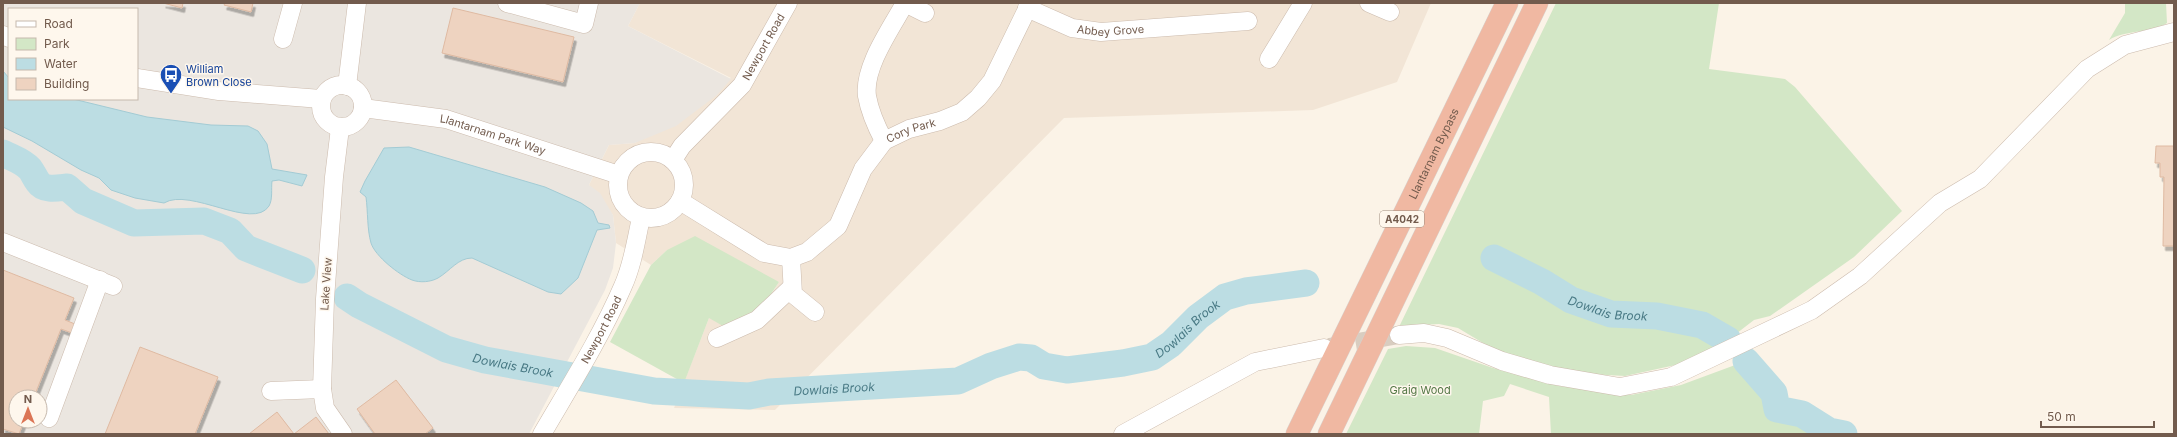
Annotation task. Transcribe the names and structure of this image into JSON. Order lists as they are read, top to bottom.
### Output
{
  "streets": {
    "highway": ["Llantarnam Bypass", "A4042"],
    "street": [
      "Abbey Grove",
      "Newport Road",
      "Cory Park",
      "Llantarnam Park Way",
      "Lake View"
    ]
  },
  "crossings": [
    ["Abbey Grove", "Cory Park"],
    ["Newport Road", "Llantarnam Park Way"],
    ["Llantarnam Park Way", "Lake View"]
  ],
  "water": ["Dowlais Brook"],
  "parks": ["Graig Wood"],
  "places": {
    "bus stop": ["William Brown Close"]
  },
  "legend": [
    "Road",
    "Park",
    "Water",
    "Building"
  ],
  "scale_bar": "50 m",
  "north": "top"
}
